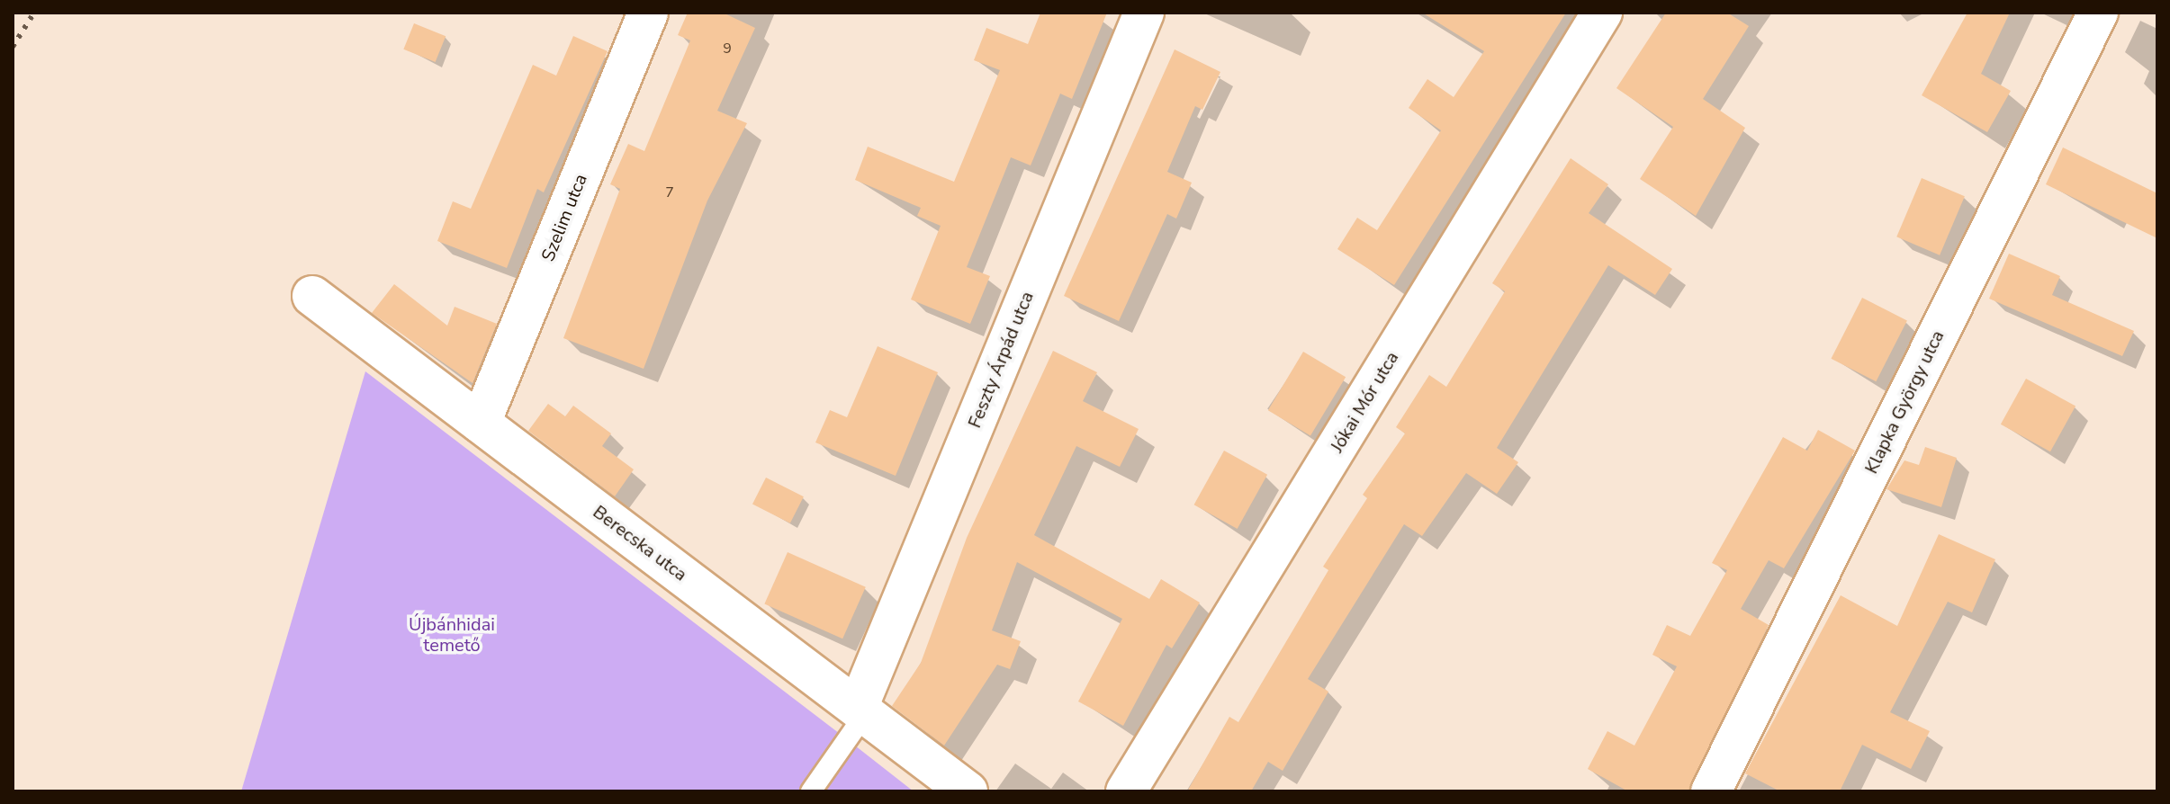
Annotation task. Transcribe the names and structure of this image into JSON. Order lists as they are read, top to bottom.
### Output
{
  "streets": {
    "street": [
      "Szelim utca",
      "Feszty Árpád utca",
      "Jókai Mór utca",
      "Klapka György utca",
      "Berecska utca"
    ]
  },
  "crossings": [
    ["Szelim utca", "Berecska utca"],
    ["Feszty Árpád utca", "Berecska utca"]
  ],
  "parks": ["Újbánhidai temető"],
  "house_numbers": ["9", "7"]
}
